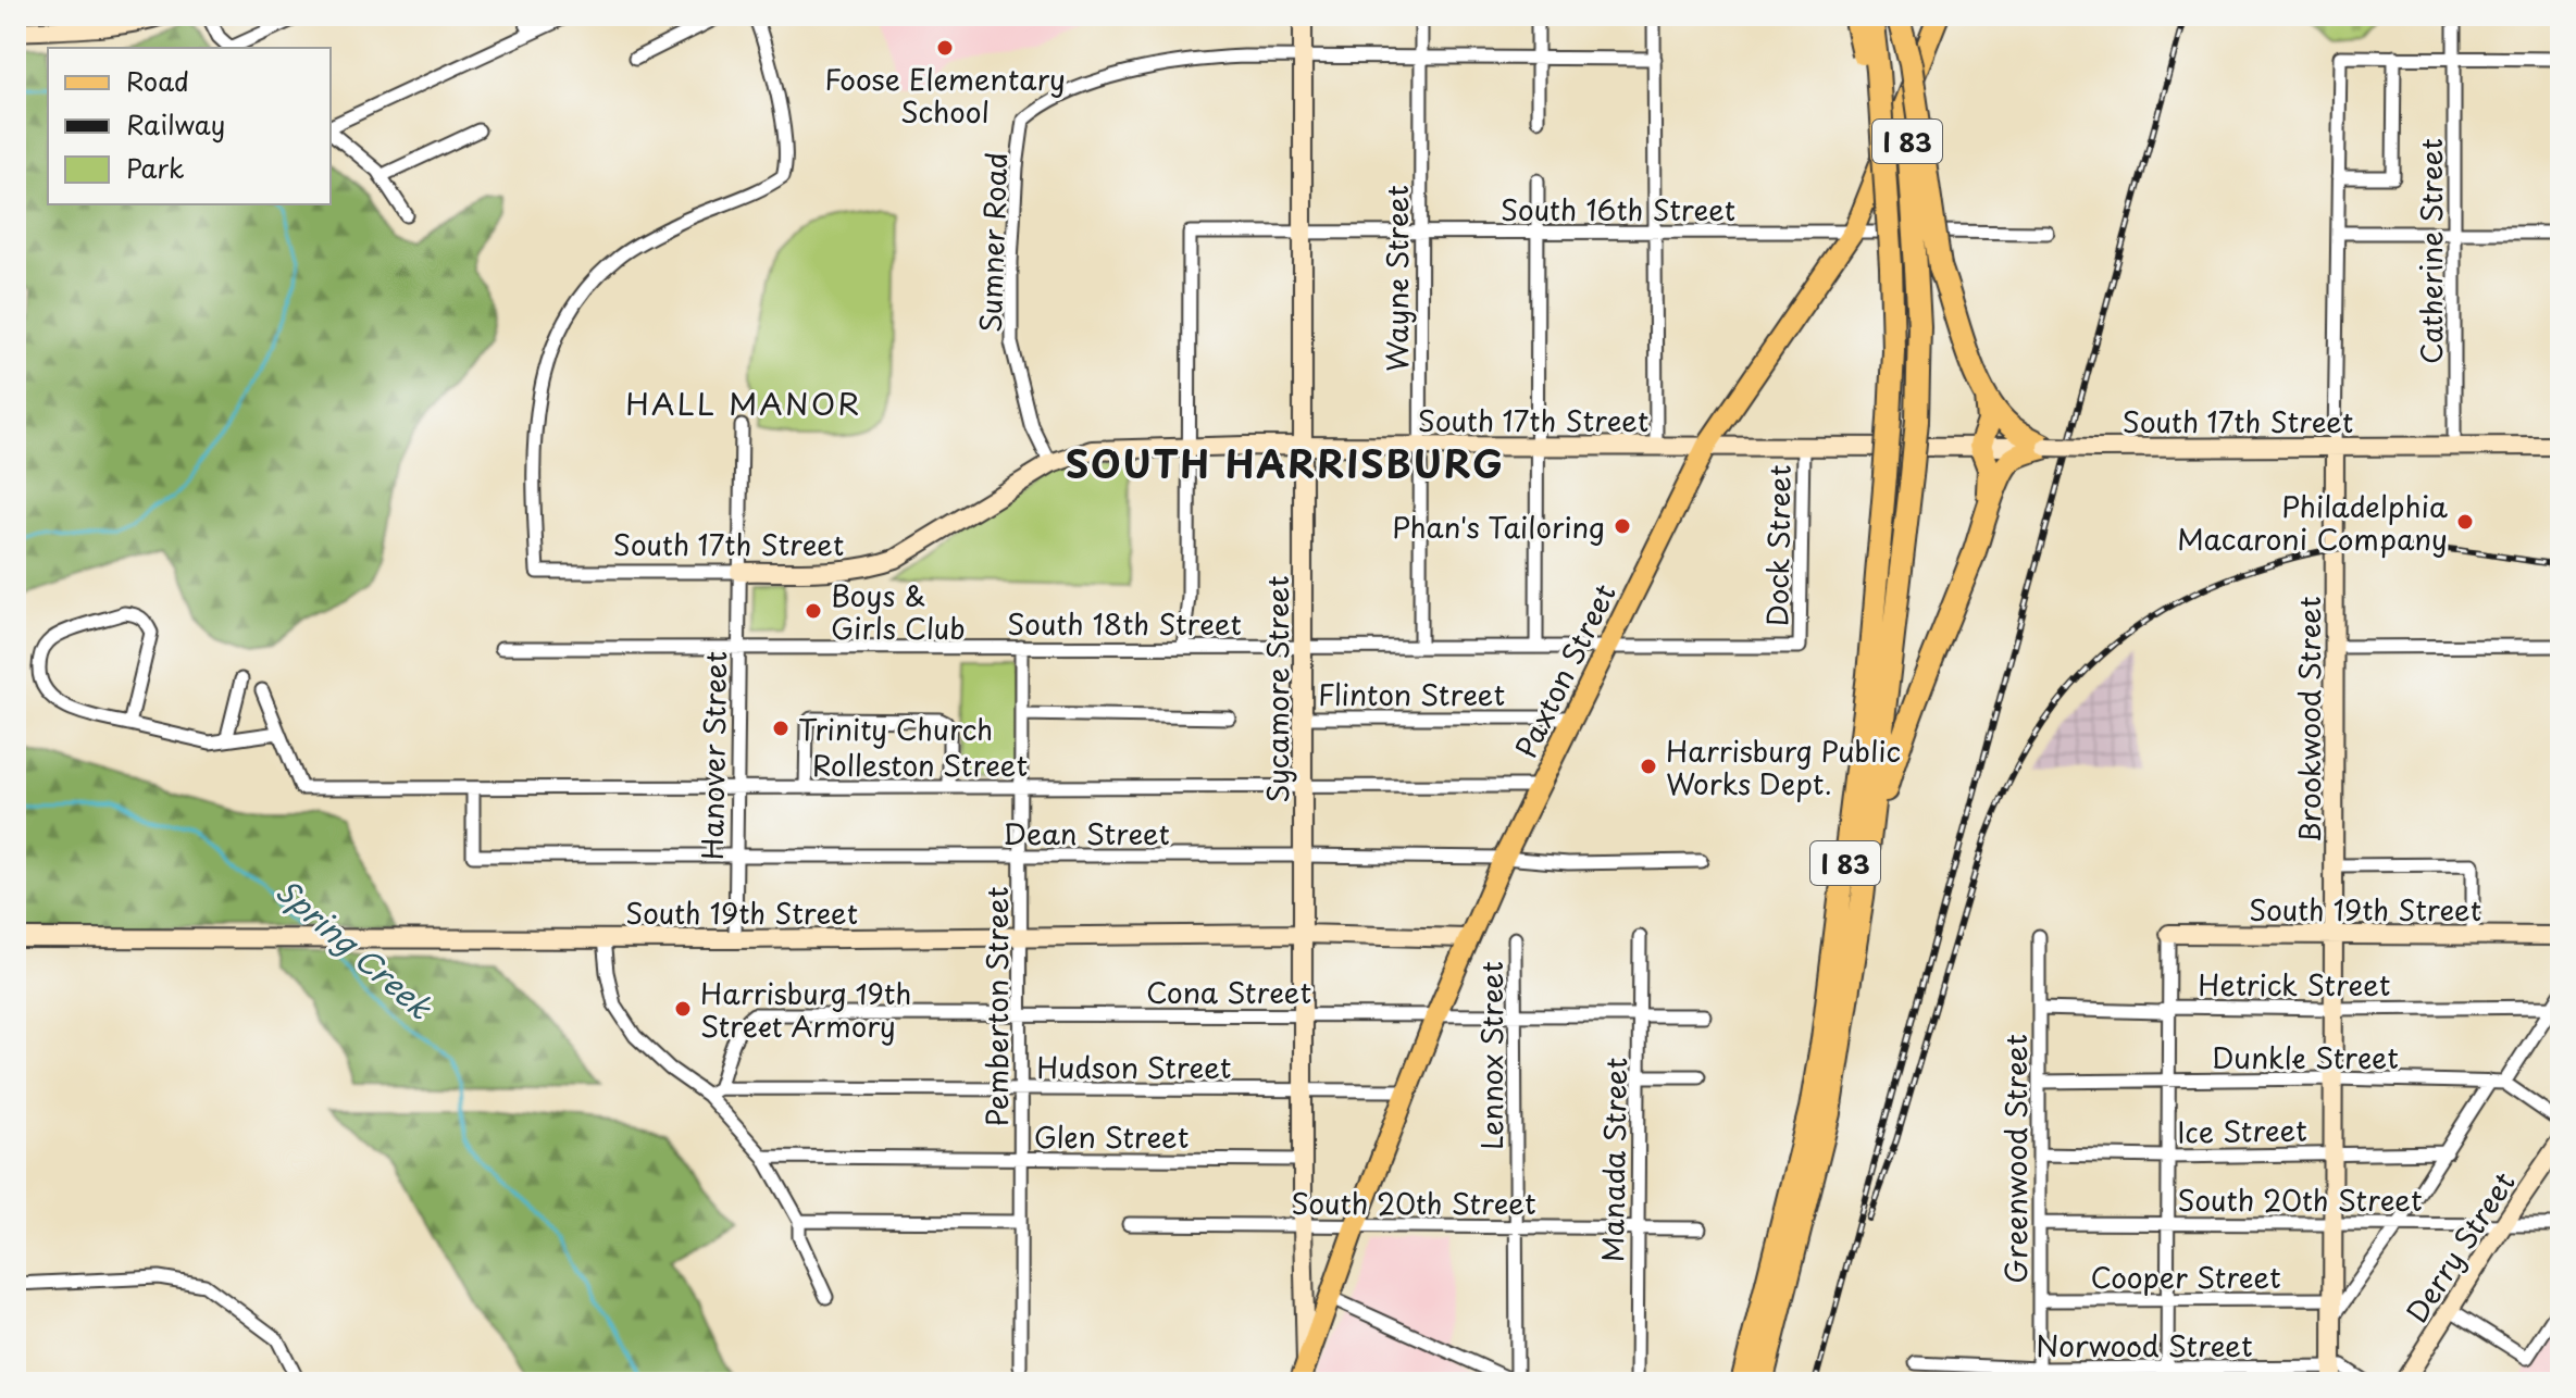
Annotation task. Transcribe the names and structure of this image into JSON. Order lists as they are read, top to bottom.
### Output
{
  "streets": {
    "highway": ["I 83"],
    "main road": ["Paxton Street"],
    "street": [
      "South 16th Street",
      "Sumner Road",
      "Catherine Street",
      "Wayne Street",
      "South 17th Street",
      "Dock Street",
      "South 18th Street",
      "Sycamore Street",
      "Flinton Street",
      "Brookwood Street",
      "Hanover Street",
      "Rolleston Street",
      "Dean Street",
      "South 19th Street",
      "Hetrick Street",
      "Cona Street",
      "Pemberton Street",
      "Lennox Street",
      "Dunkle Street",
      "Hudson Street",
      "Ice Street",
      "Glen Street",
      "Greenwood Street",
      "Manada Street",
      "South 20th Street",
      "Derry Street",
      "Cooper Street",
      "Norwood Street"
    ]
  },
  "crossings": [
    ["South 16th Street", "Wayne Street"],
    ["South 16th Street", "South 17th Street"],
    ["South 16th Street", "Paxton Street"],
    ["South 16th Street", "Sycamore Street"],
    ["Sumner Road", "South 17th Street"],
    ["Sumner Road", "Sycamore Street"],
    ["Catherine Street", "South 17th Street"],
    ["Wayne Street", "South 17th Street"],
    ["Wayne Street", "South 18th Street"],
    ["South 17th Street", "Dock Street"],
    ["South 17th Street", "Paxton Street"],
    ["South 17th Street", "Sycamore Street"],
    ["South 17th Street", "Brookwood Street"],
    ["South 17th Street", "Hanover Street"],
    ["Dock Street", "South 18th Street"],
    ["South 18th Street", "Paxton Street"],
    ["South 18th Street", "Sycamore Street"],
    ["South 18th Street", "Hanover Street"],
    ["South 18th Street", "Pemberton Street"],
    ["Paxton Street", "Sycamore Street"],
    ["Paxton Street", "Flinton Street"],
    ["Paxton Street", "Rolleston Street"],
    ["Paxton Street", "Dean Street"],
    ["Paxton Street", "South 19th Street"],
    ["Paxton Street", "Cona Street"],
    ["Paxton Street", "Hudson Street"],
    ["Paxton Street", "South 20th Street"],
    ["Sycamore Street", "Flinton Street"],
    ["Sycamore Street", "Rolleston Street"],
    ["Sycamore Street", "Dean Street"],
    ["Sycamore Street", "South 19th Street"],
    ["Sycamore Street", "Cona Street"],
    ["Sycamore Street", "Hudson Street"],
    ["Sycamore Street", "Glen Street"],
    ["Sycamore Street", "South 20th Street"],
    ["Brookwood Street", "South 19th Street"],
    ["Brookwood Street", "Hetrick Street"],
    ["Brookwood Street", "Dunkle Street"],
    ["Brookwood Street", "Ice Street"],
    ["Brookwood Street", "South 20th Street"],
    ["Brookwood Street", "Cooper Street"],
    ["Brookwood Street", "Norwood Street"],
    ["Hanover Street", "Rolleston Street"],
    ["Hanover Street", "Dean Street"],
    ["Hanover Street", "South 19th Street"],
    ["Rolleston Street", "Dean Street"],
    ["Rolleston Street", "Pemberton Street"],
    ["Dean Street", "Pemberton Street"],
    ["South 19th Street", "Pemberton Street"],
    ["Hetrick Street", "Greenwood Street"],
    ["Cona Street", "Pemberton Street"],
    ["Cona Street", "Lennox Street"],
    ["Cona Street", "Hudson Street"],
    ["Cona Street", "Manada Street"],
    ["Pemberton Street", "Hudson Street"],
    ["Pemberton Street", "Glen Street"],
    ["Lennox Street", "South 20th Street"],
    ["Dunkle Street", "Greenwood Street"],
    ["Ice Street", "Greenwood Street"],
    ["Greenwood Street", "South 20th Street"],
    ["Greenwood Street", "Cooper Street"],
    ["Greenwood Street", "Norwood Street"],
    ["Manada Street", "South 20th Street"],
    ["South 20th Street", "Derry Street"]
  ],
  "districts": ["HALL MANOR", "SOUTH HARRISBURG"],
  "water": ["Spring Creek"],
  "places": [
    "Foose Elementary School",
    "Philadelphia Macaroni Company",
    "Phan's Tailoring",
    "Boys & Girls Club",
    "Trinity Church",
    "Harrisburg Public Works Dept.",
    "Harrisburg 19th Street Armory"
  ],
  "legend": ["Road", "Railway", "Park"]
}
